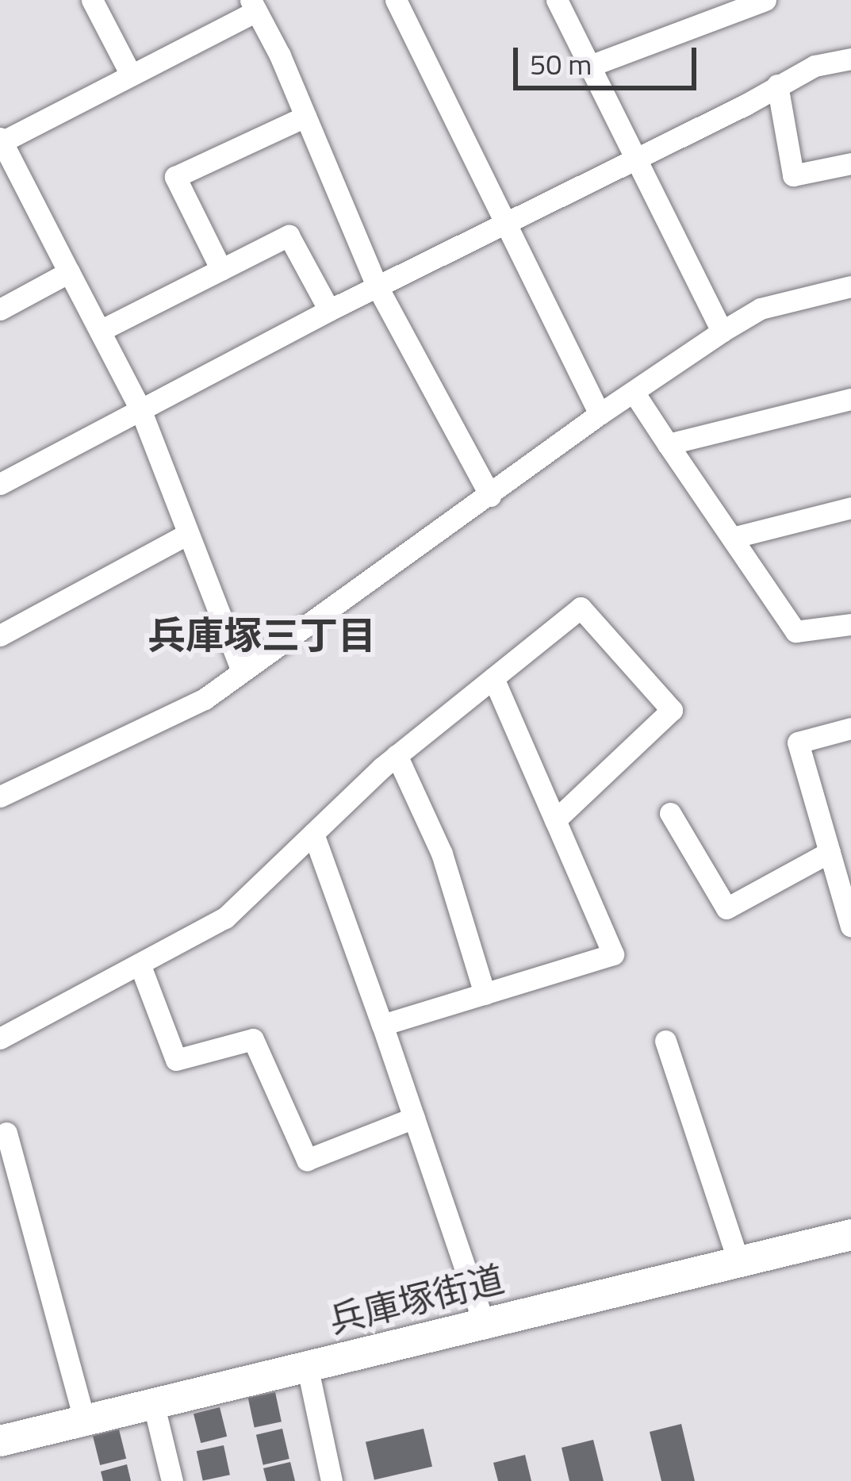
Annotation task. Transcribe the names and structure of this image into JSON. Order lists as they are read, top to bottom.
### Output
{
  "streets": {
    "street": ["兵庫塚街道"]
  },
  "districts": ["兵庫塚三丁目"],
  "scale_bar": "50 m"
}
